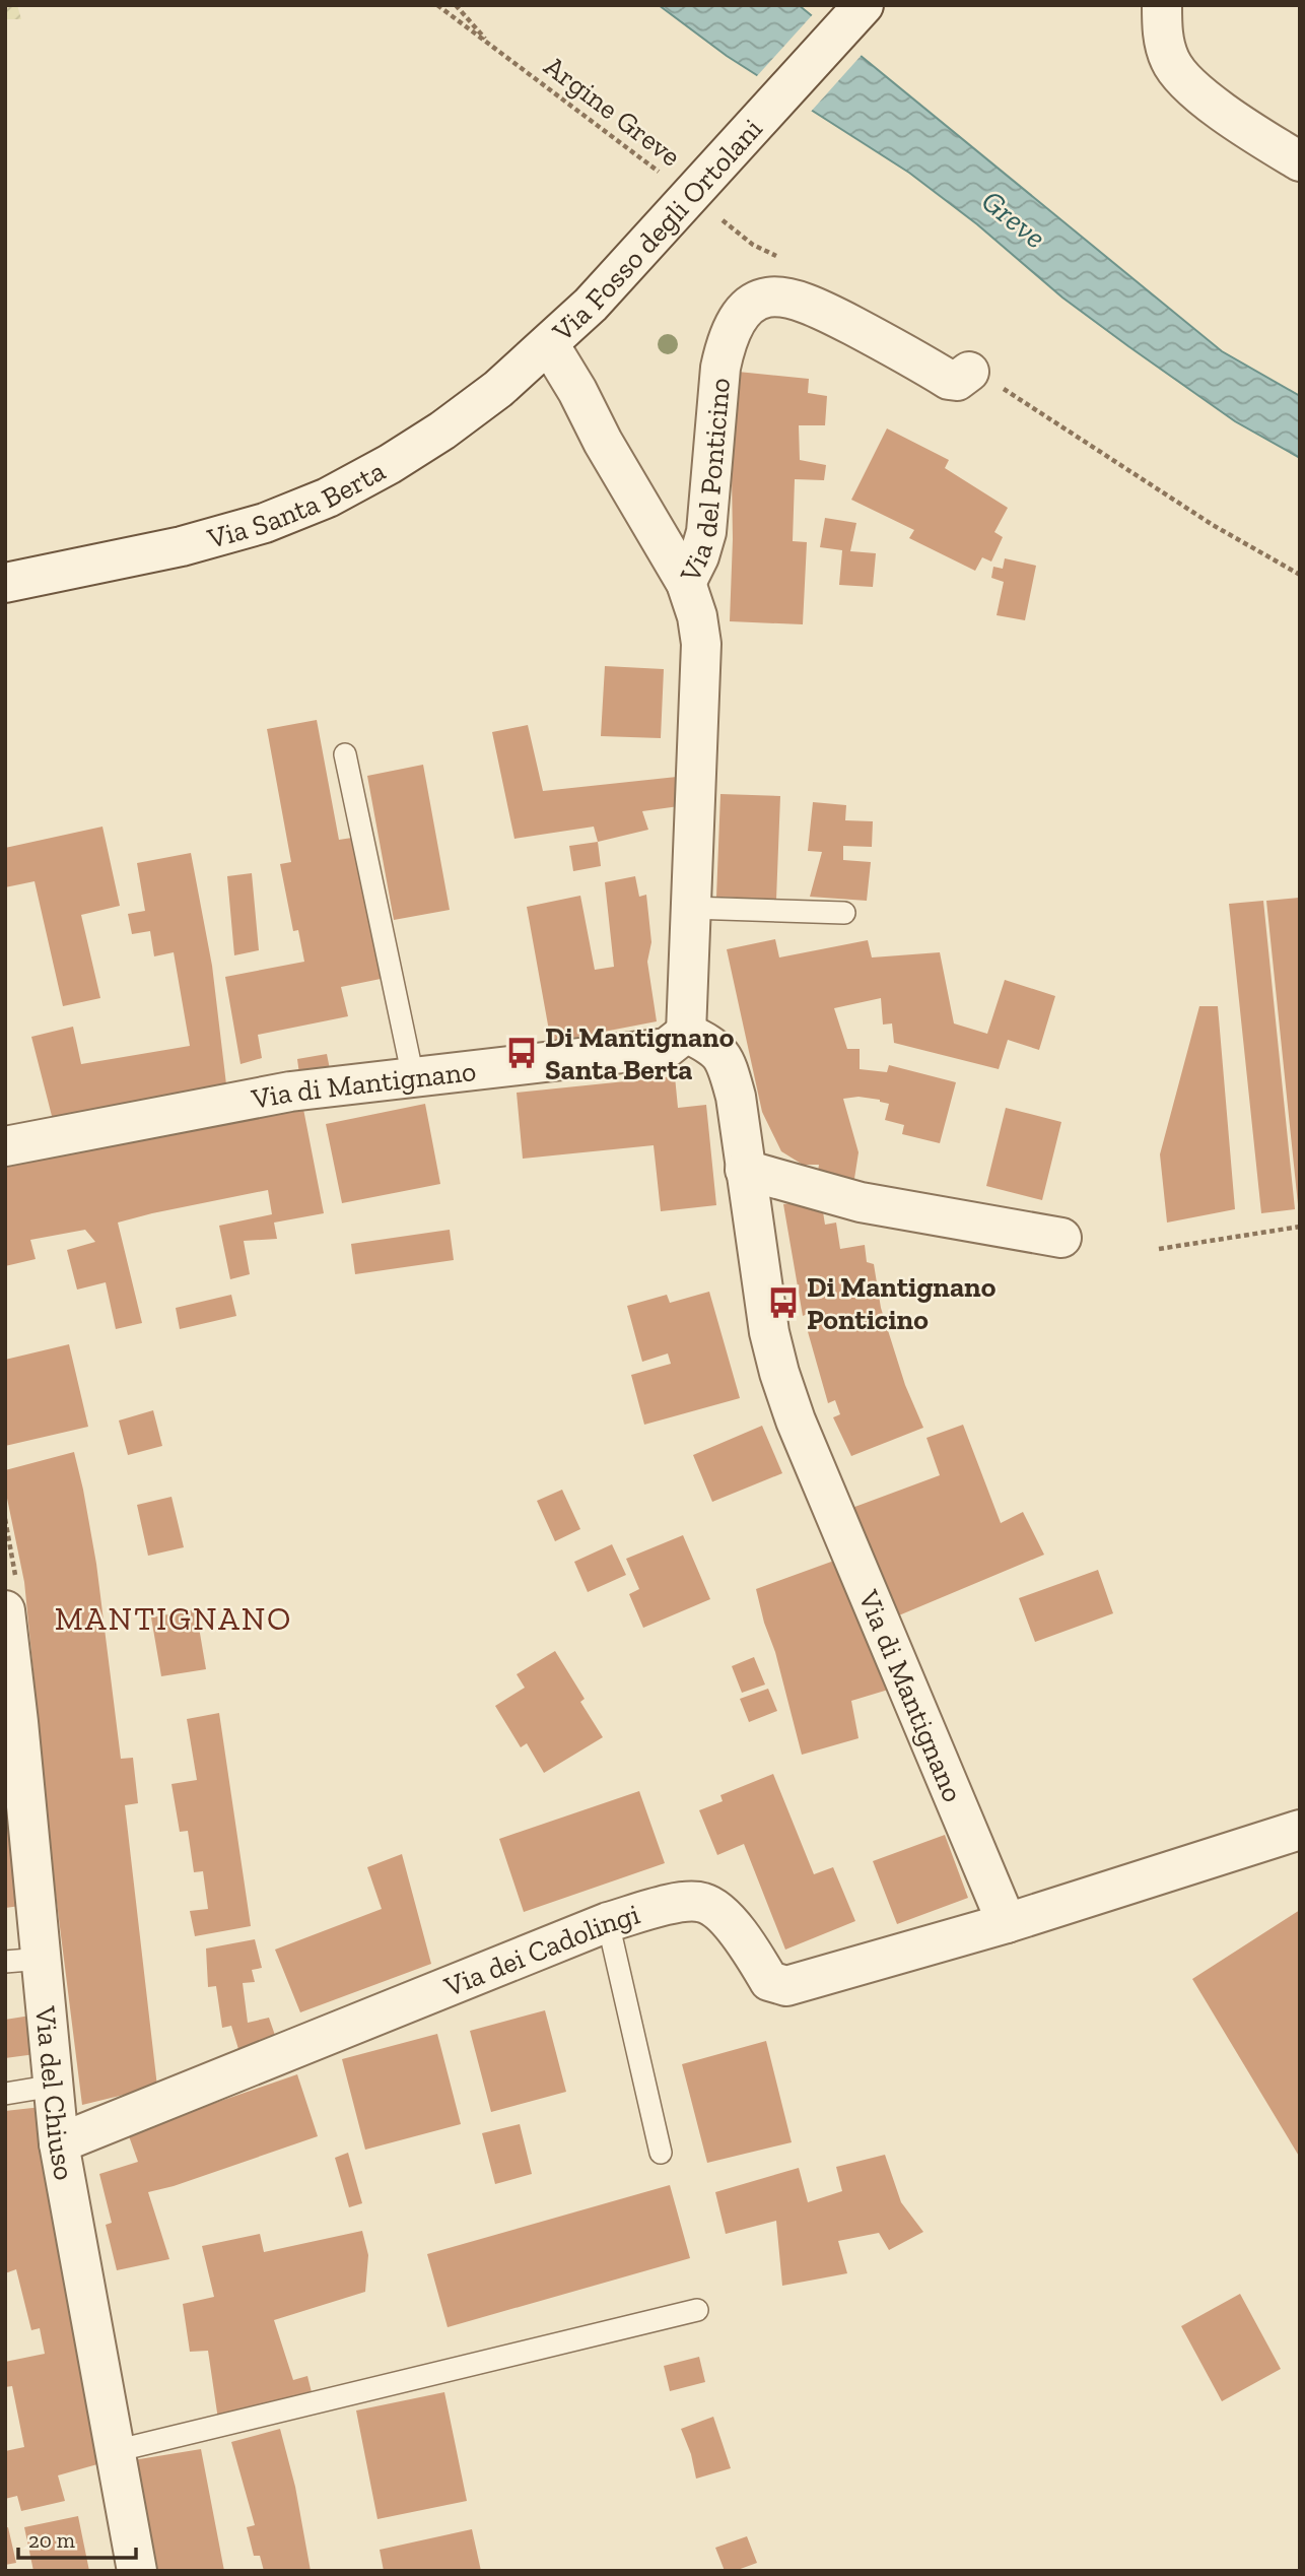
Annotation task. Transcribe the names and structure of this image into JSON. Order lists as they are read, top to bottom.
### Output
{
  "streets": {
    "street": [
      "Via Fosso degli Ortolani",
      "Via del Ponticino",
      "Via Santa Berta",
      "Via di Mantignano",
      "Via dei Cadolingi",
      "Via del Chiuso"
    ],
    "path": ["Argine Greve"]
  },
  "crossings": [
    ["Argine Greve", "Via Fosso degli Ortolani"],
    ["Via Fosso degli Ortolani", "Via del Ponticino"],
    ["Via Fosso degli Ortolani", "Via Santa Berta"],
    ["Via del Ponticino", "Via di Mantignano"],
    ["Via di Mantignano", "Via dei Cadolingi"],
    ["Via dei Cadolingi", "Via del Chiuso"]
  ],
  "districts": ["MANTIGNANO"],
  "water": ["Greve"],
  "places": {
    "bus stop": ["Di Mantignano Santa Berta", "Di Mantignano Ponticino"]
  },
  "scale_bar": "20 m"
}
